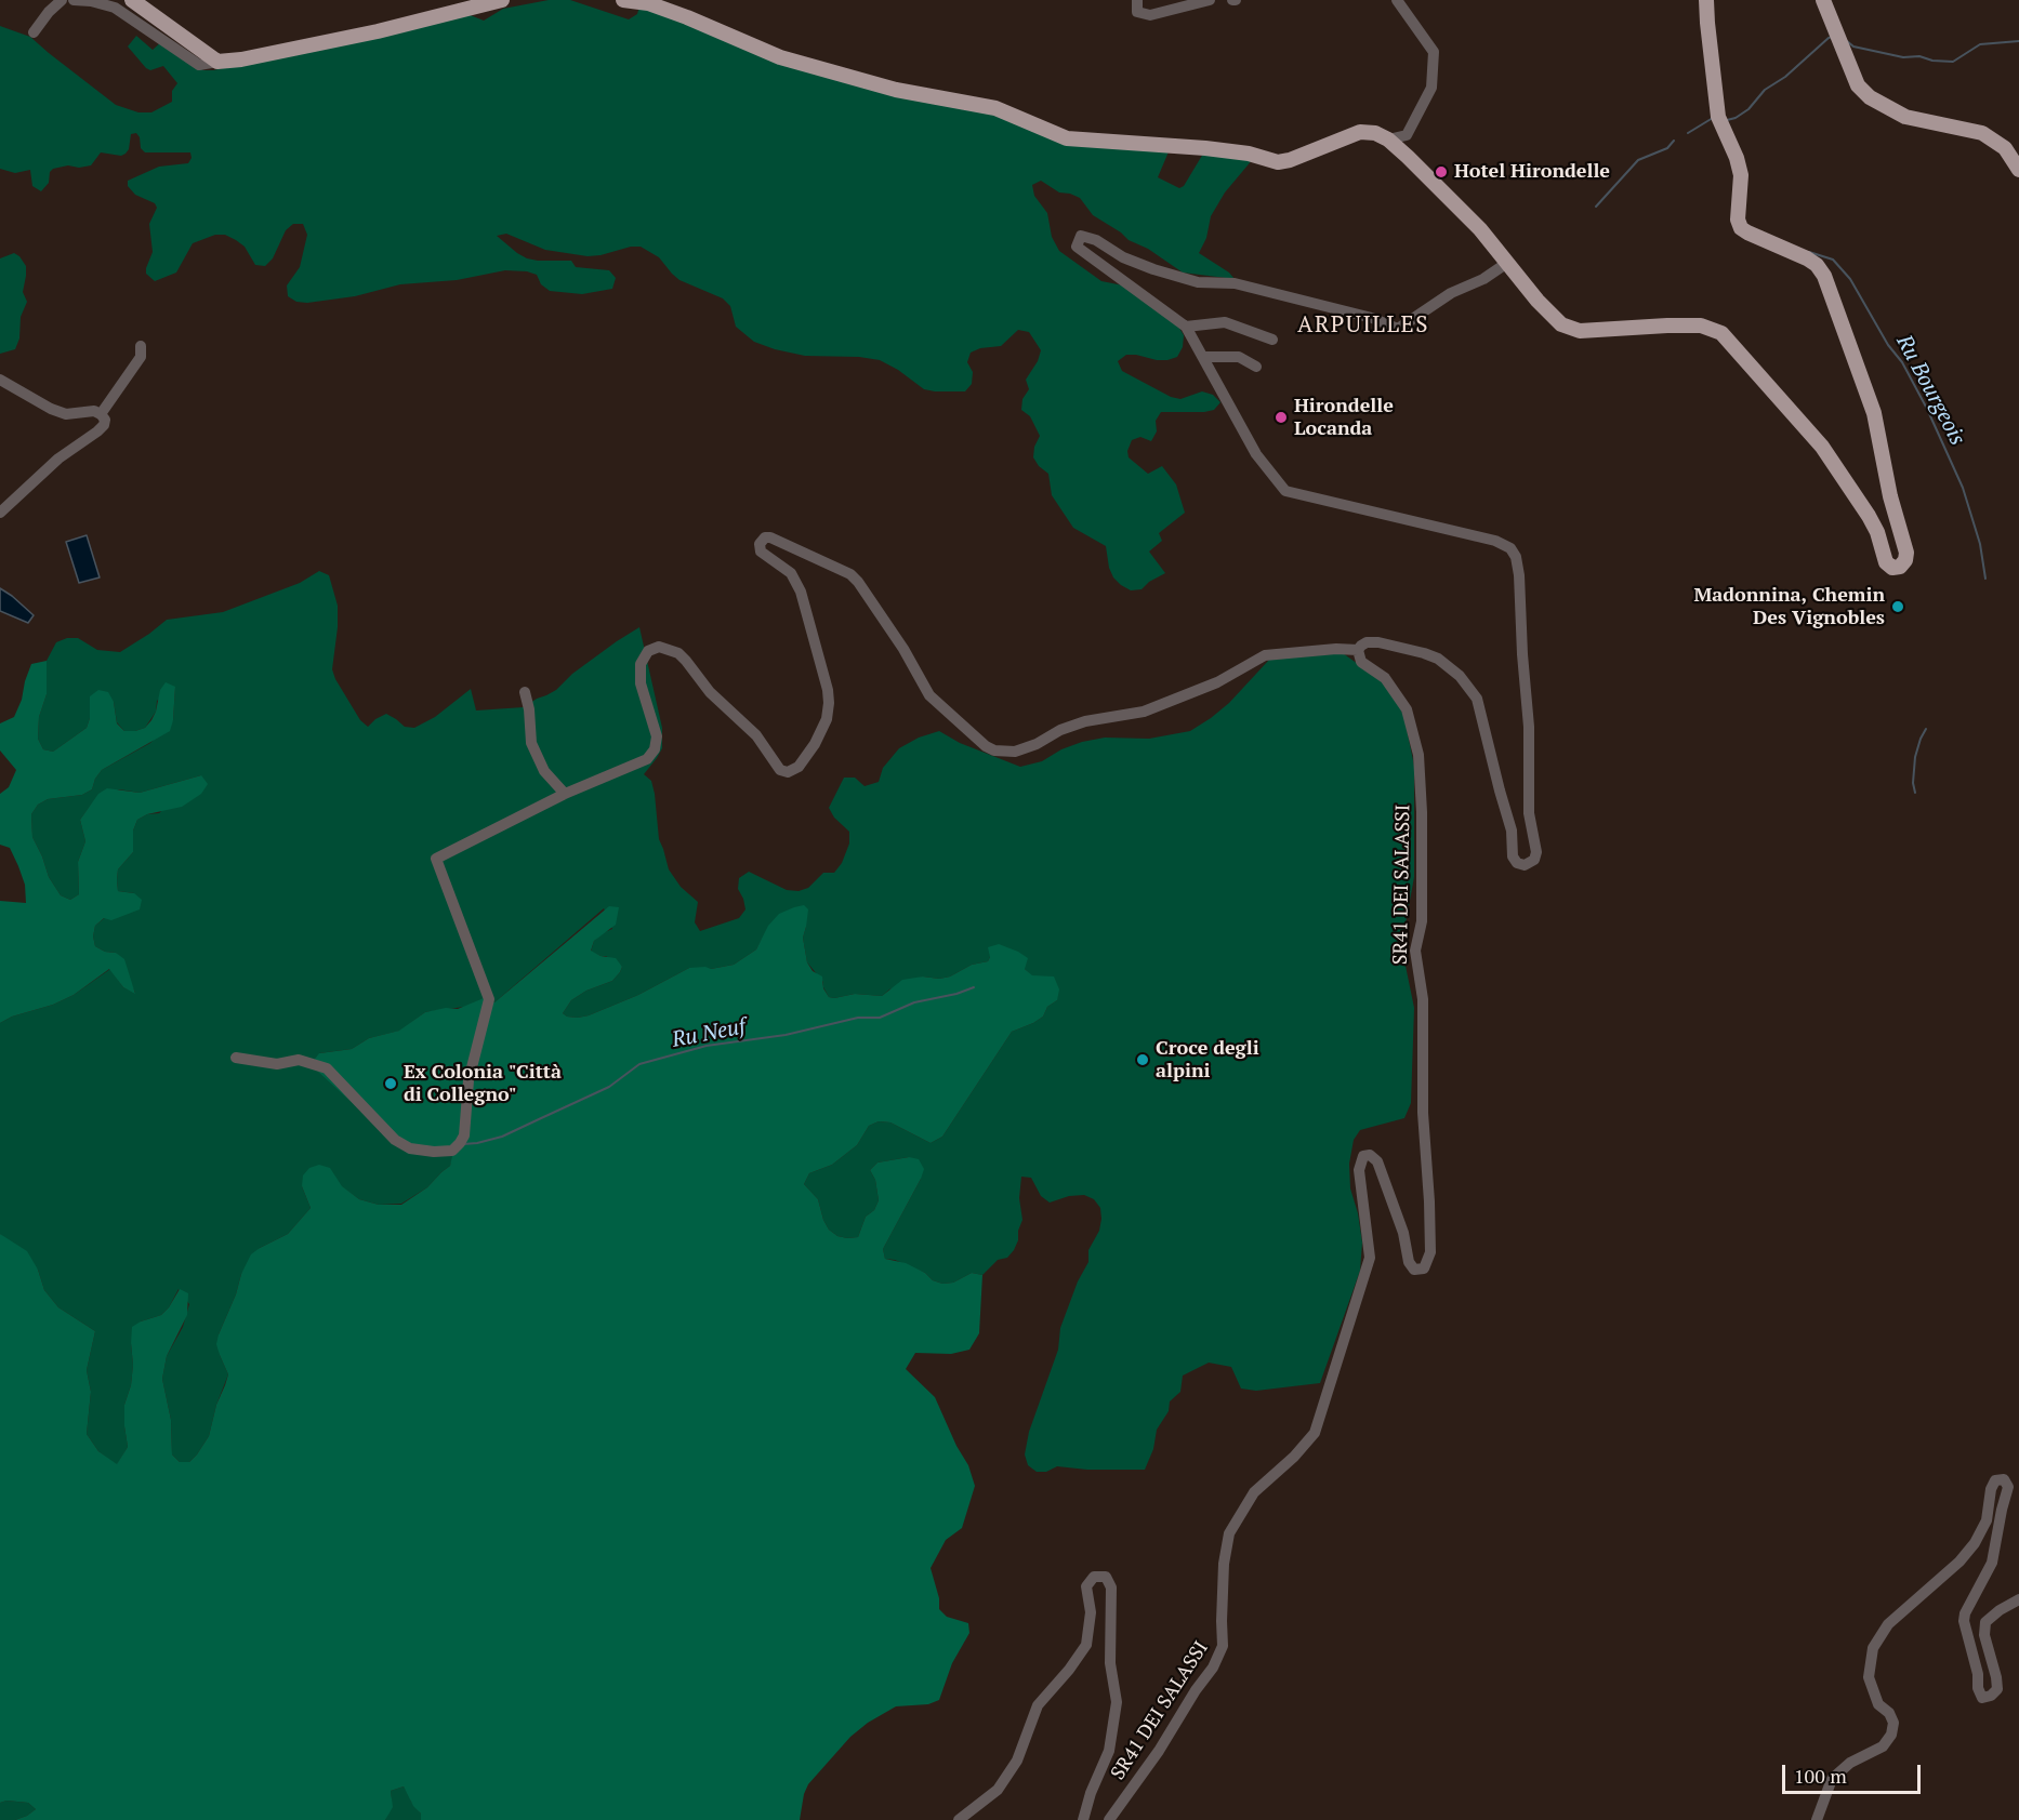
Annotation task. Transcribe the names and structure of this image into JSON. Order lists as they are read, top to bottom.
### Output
{
  "streets": {
    "street": ["SR41 DEI SALASSI"]
  },
  "districts": ["ARPUILLES"],
  "water": ["Ru Bourgeois", "Ru Neuf"],
  "places": [
    "Hotel Hirondelle",
    "Hirondelle Locanda",
    "Madonnina, Chemin Des Vignobles",
    "Croce degli alpini",
    "Ex Colonia \"Città di Collegno\""
  ],
  "scale_bar": "100 m"
}
